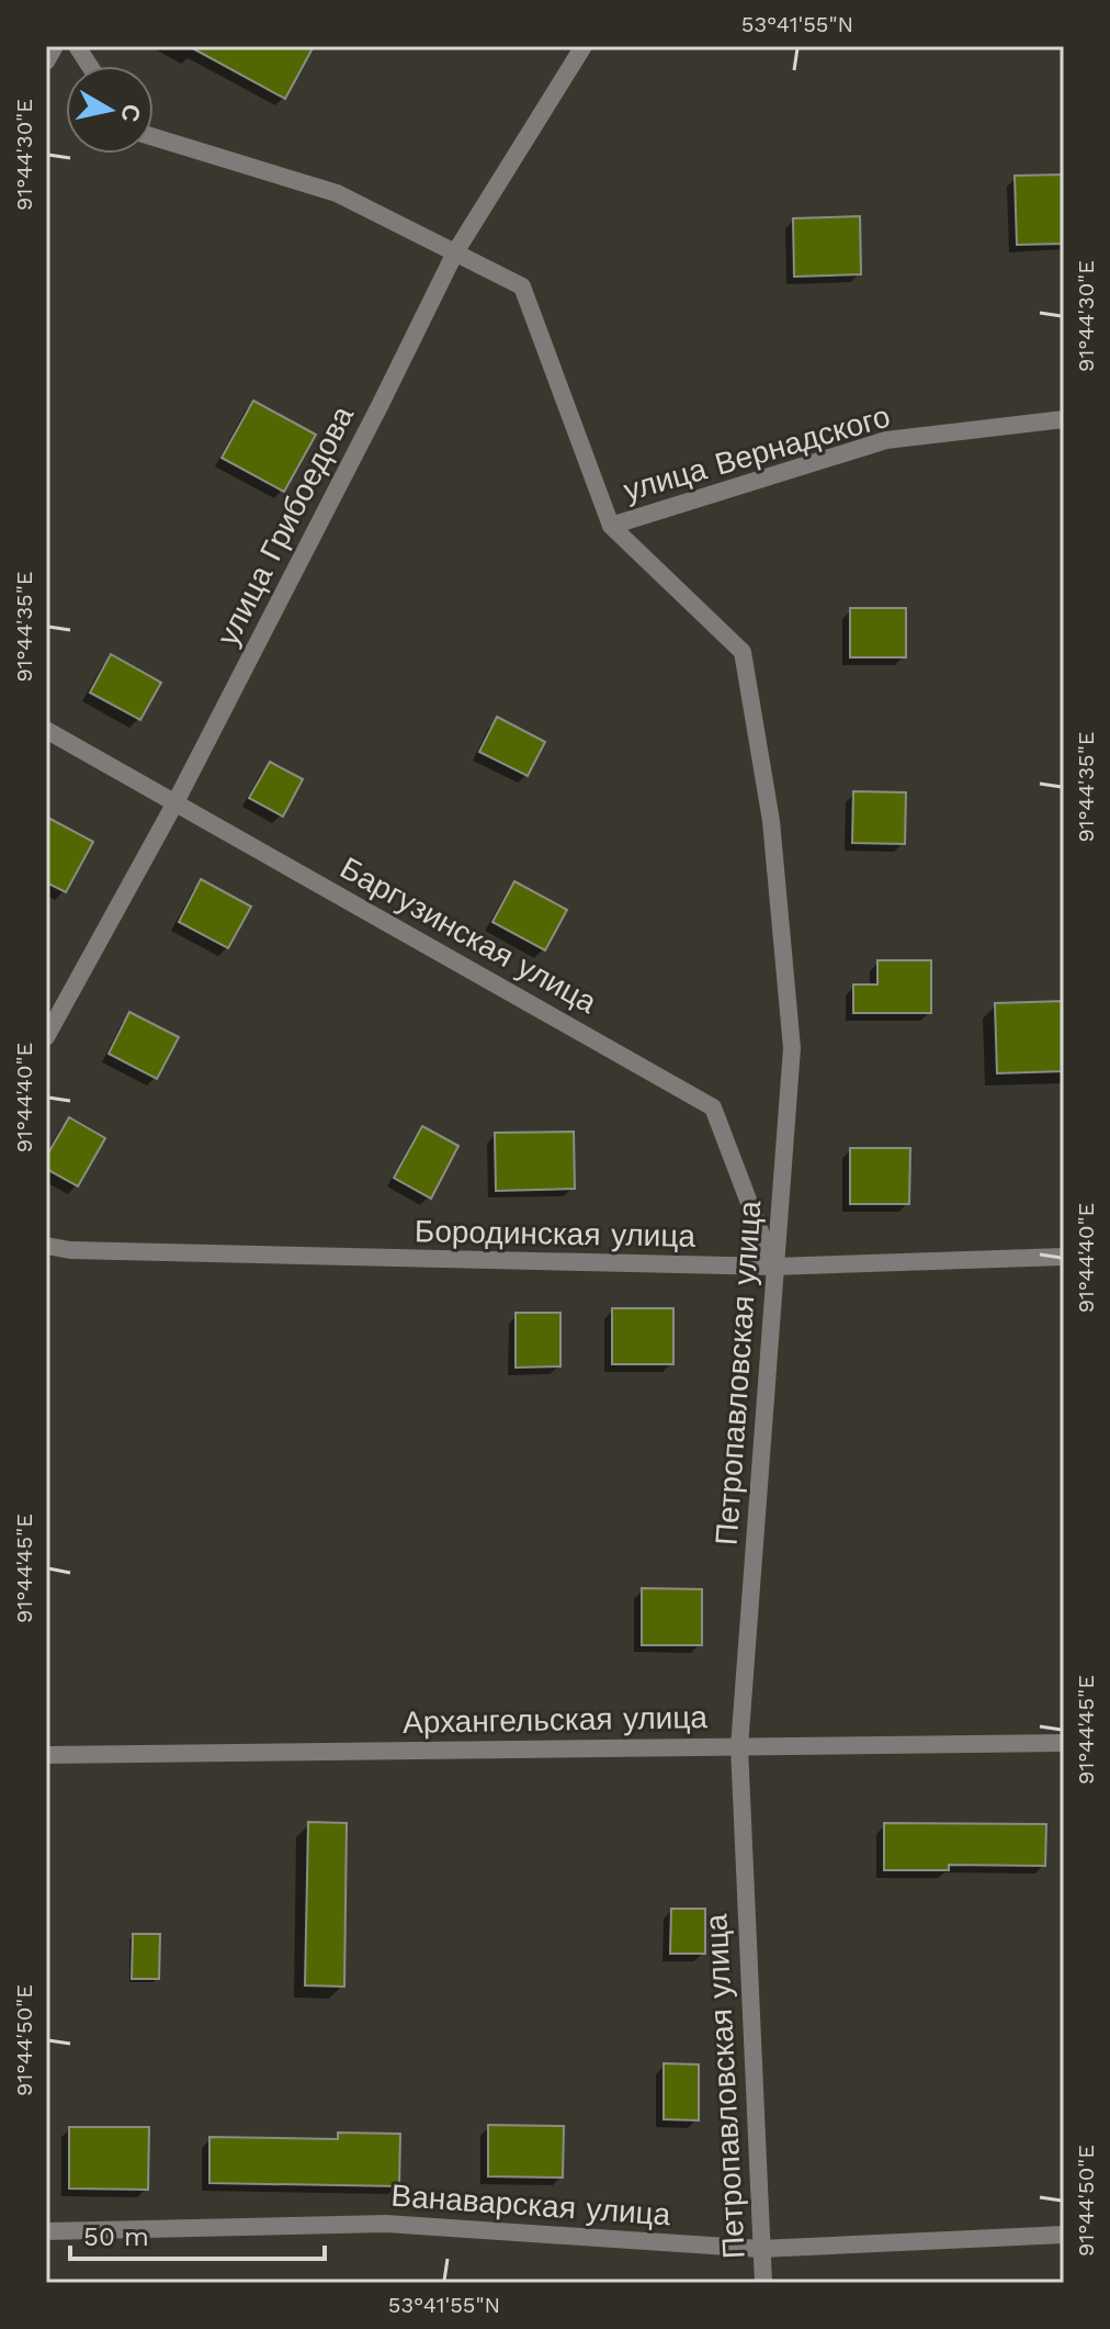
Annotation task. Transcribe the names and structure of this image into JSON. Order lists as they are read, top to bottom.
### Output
{
  "streets": {
    "street": [
      "улица Вернадского",
      "улица Грибоедова",
      "Баргузинская улица",
      "Бородинская улица",
      "Петропавловская улица",
      "Архангельская улица",
      "Ванаварская улица"
    ]
  },
  "crossings": [
    ["улица Вернадского", "улица Грибоедова"],
    ["улица Вернадского", "Петропавловская улица"],
    ["улица Грибоедова", "Баргузинская улица"],
    ["Баргузинская улица", "Бородинская улица"],
    ["Баргузинская улица", "Петропавловская улица"],
    ["Бородинская улица", "Петропавловская улица"],
    ["Петропавловская улица", "Архангельская улица"],
    ["Петропавловская улица", "Ванаварская улица"]
  ],
  "scale_bar": "50 m",
  "north": "right",
  "coordinates": [
    "53°41'55\"N",
    "91°44'30\"E",
    "91°44'35\"E",
    "91°44'40\"E",
    "91°44'45\"E",
    "91°44'50\"E"
  ]
}
